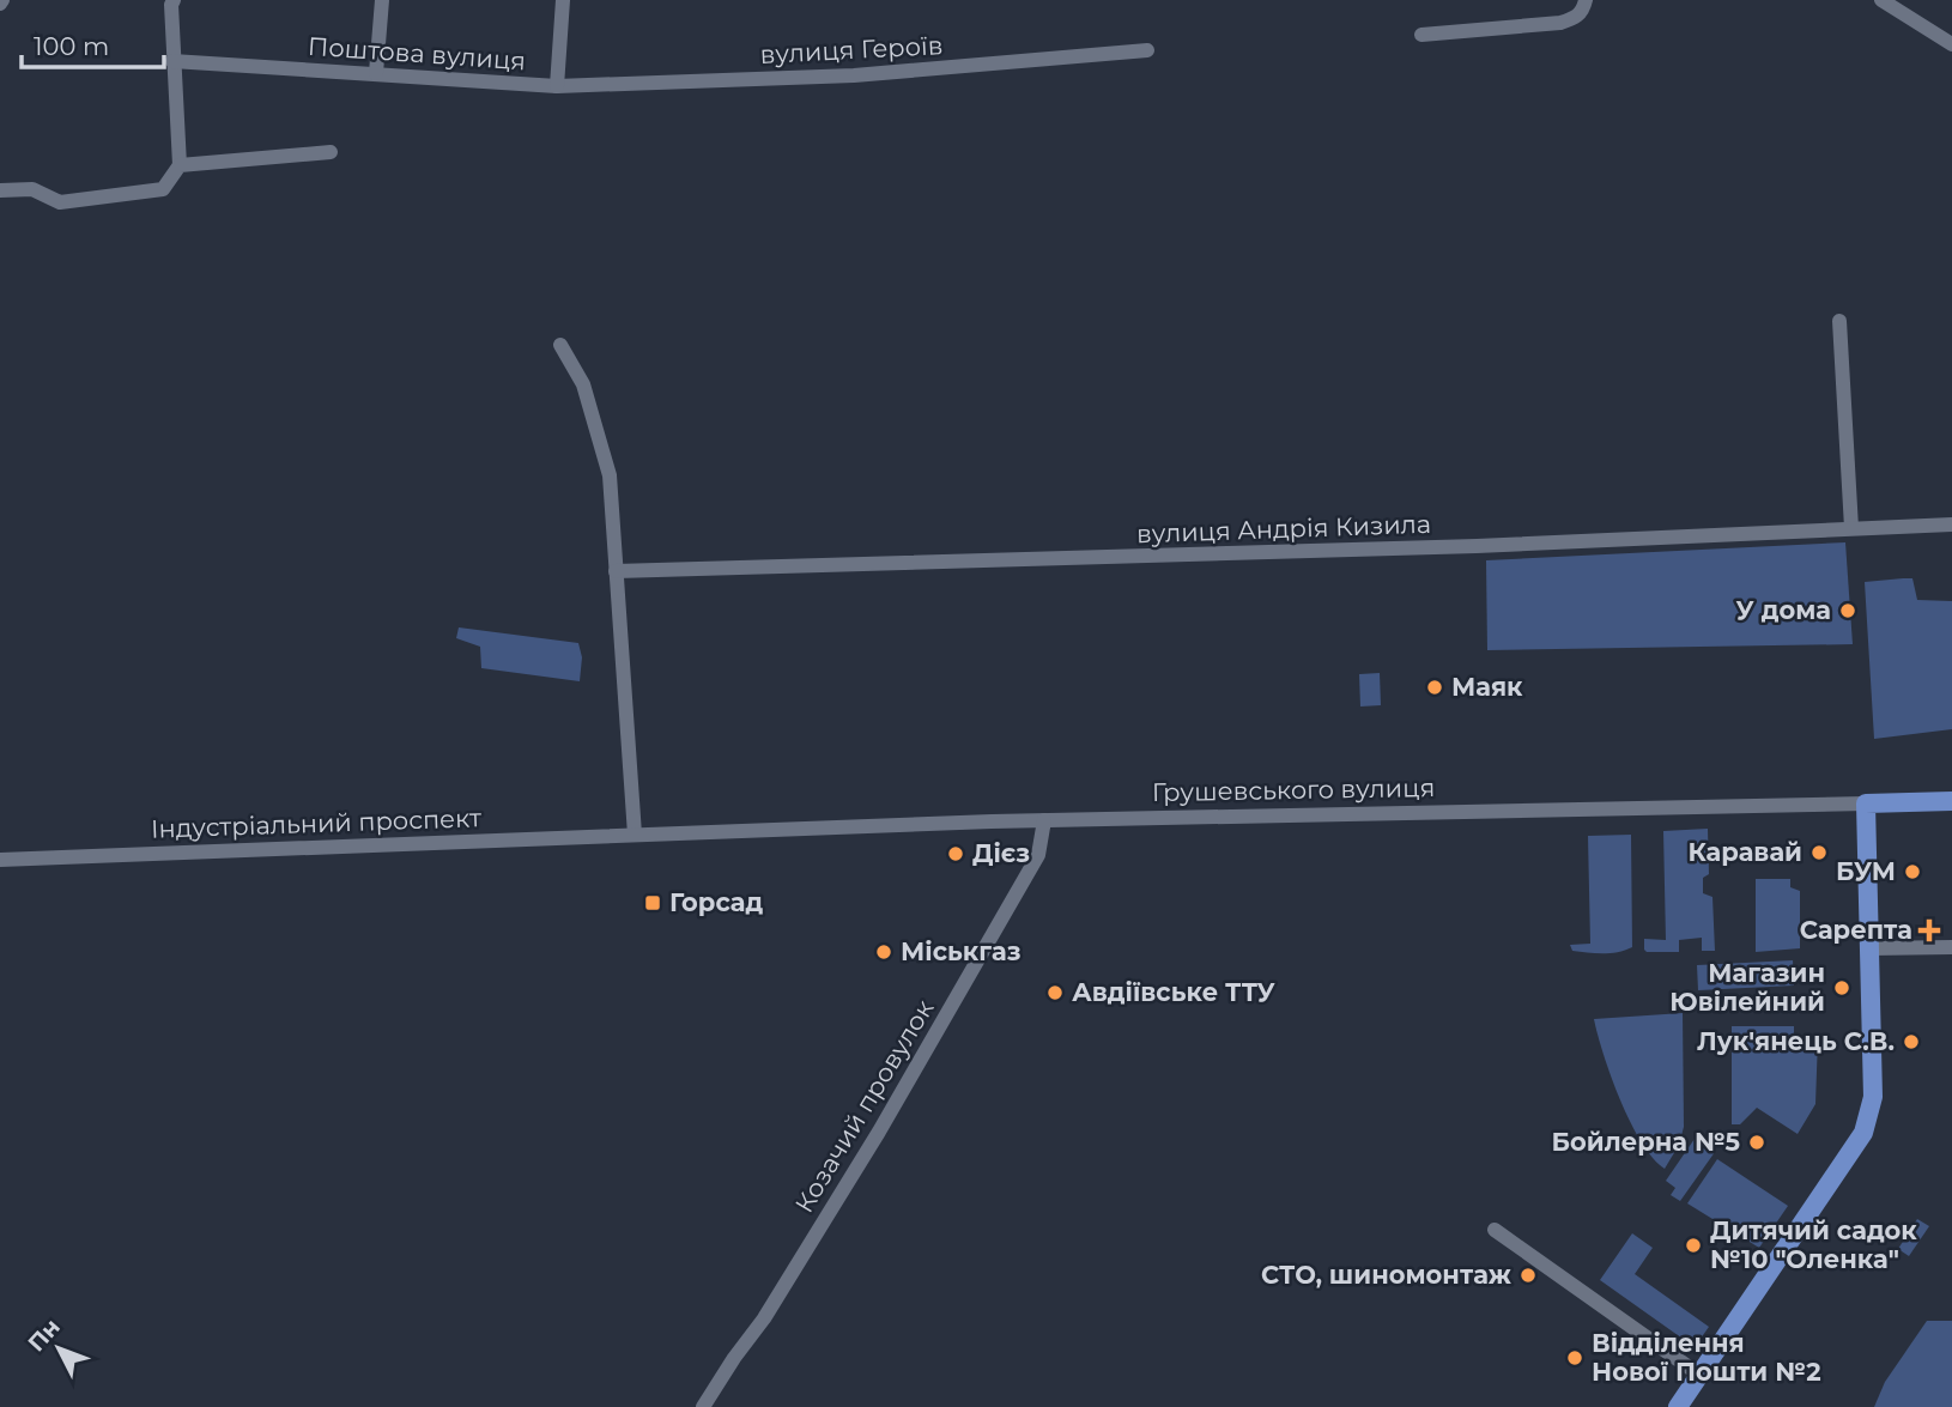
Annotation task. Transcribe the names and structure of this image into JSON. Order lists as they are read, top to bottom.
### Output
{
  "streets": {
    "main road": ["Грушевського вулиця"],
    "street": [
      "вулиця Героїв",
      "Поштова вулиця",
      "вулиця Андрія Кизила",
      "Індустріальний проспект",
      "Козачий провулок"
    ]
  },
  "crossings": [
    ["вулиця Героїв", "Поштова вулиця"],
    ["Грушевського вулиця", "Індустріальний проспект"],
    ["Грушевського вулиця", "Козачий провулок"]
  ],
  "places": {
    "other": [
      "У дома",
      "Маяк",
      "Каравай",
      "Дієз",
      "БУМ",
      "Міськгаз",
      "Магазин Ювілейний",
      "Авдіївське ТТУ",
      "Лук'янець С.В.",
      "Бойлерна №5",
      "Дитячий садок №10 \"Оленка\"",
      "СТО, шиномонтаж",
      "Відділення Нової Пошти №2"
    ],
    "transit": ["Горсад"],
    "health": ["Сарепта"]
  },
  "scale_bar": "100 m",
  "north": "top left"
}
